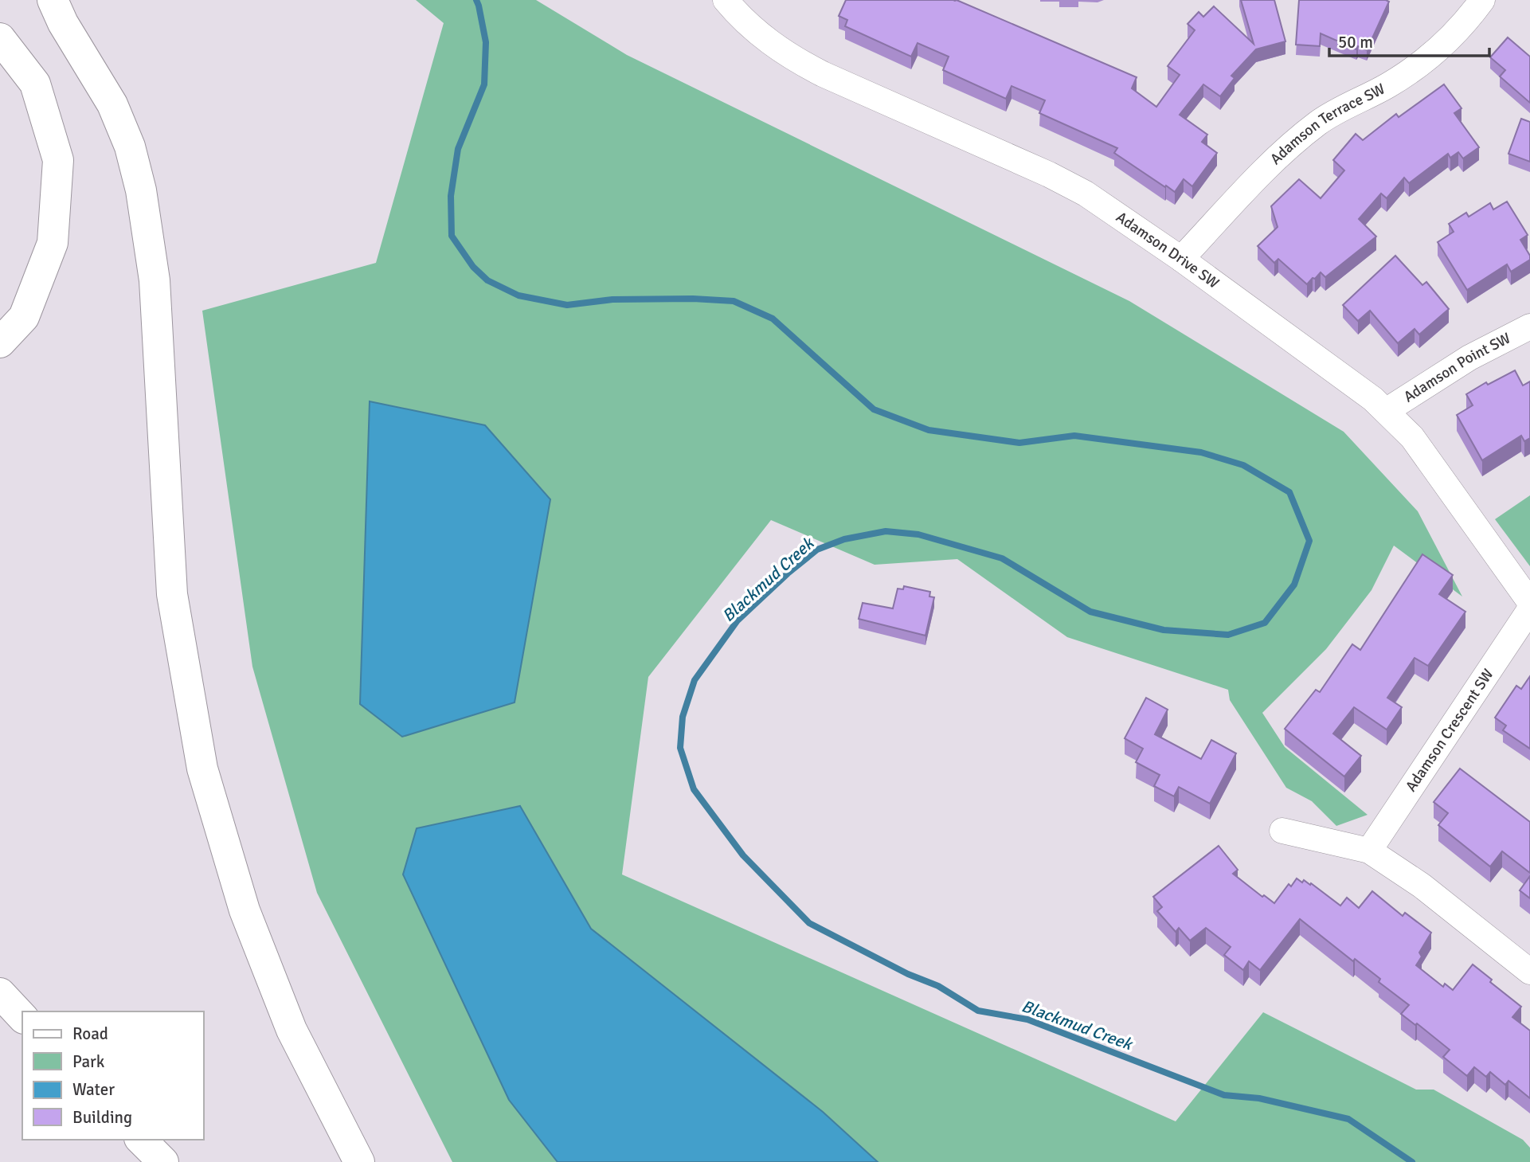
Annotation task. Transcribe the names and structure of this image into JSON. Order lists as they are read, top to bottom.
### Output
{
  "streets": {
    "street": [
      "Adamson Terrace SW",
      "Adamson Drive SW",
      "Adamson Point SW",
      "Adamson Crescent SW"
    ]
  },
  "crossings": [
    ["Adamson Terrace SW", "Adamson Drive SW"],
    ["Adamson Drive SW", "Adamson Point SW"]
  ],
  "water": ["Blackmud Creek"],
  "legend": [
    "Road",
    "Park",
    "Water",
    "Building"
  ],
  "scale_bar": "50 m"
}
